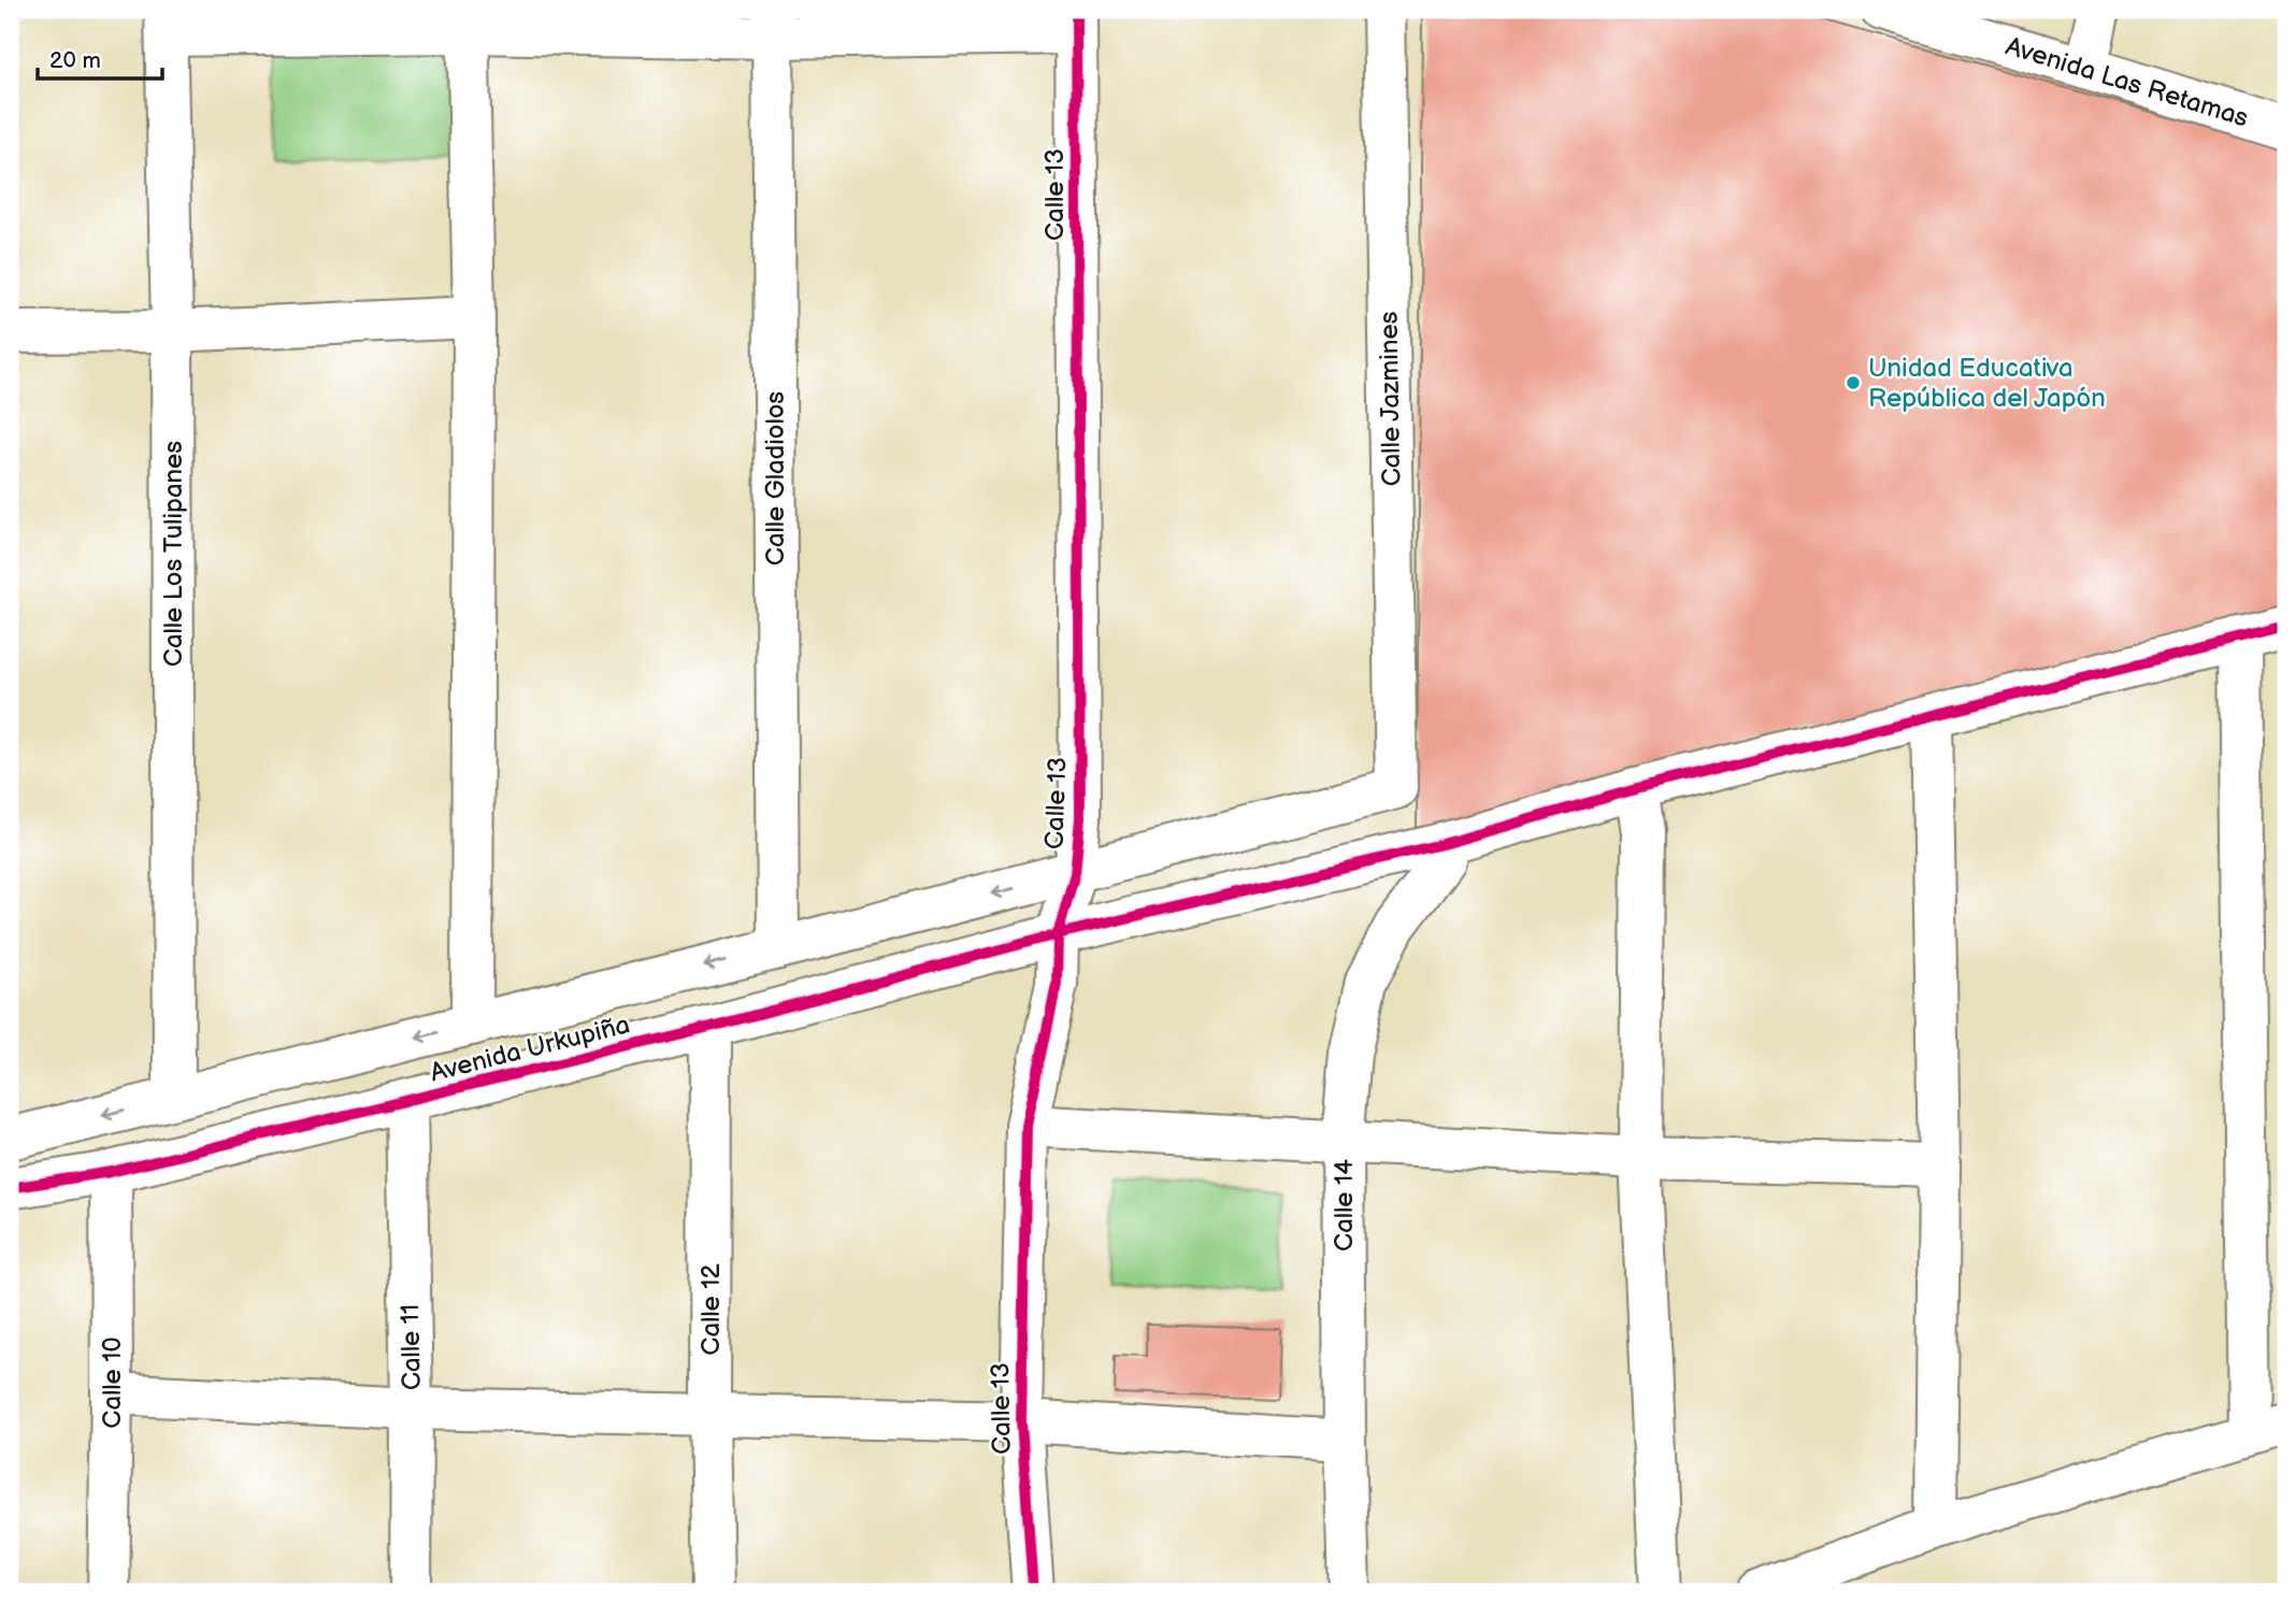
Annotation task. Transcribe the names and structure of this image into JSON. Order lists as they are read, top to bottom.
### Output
{
  "streets": {
    "street": [
      "Avenida Las Retamas",
      "Calle 13",
      "Calle Jazmines",
      "Calle Gladiolos",
      "Calle Los Tulipanes",
      "Avenida Urkupiña",
      "Calle 14",
      "Calle 12",
      "Calle 11",
      "Calle 10"
    ]
  },
  "crossings": [
    ["Calle 13", "Calle Jazmines"],
    ["Calle 13", "Avenida Urkupiña"],
    ["Avenida Urkupiña", "Calle 14"],
    ["Avenida Urkupiña", "Calle 12"],
    ["Avenida Urkupiña", "Calle 11"],
    ["Avenida Urkupiña", "Calle 10"]
  ],
  "places": ["Unidad Educativa República del Japón"],
  "scale_bar": "20 m"
}
